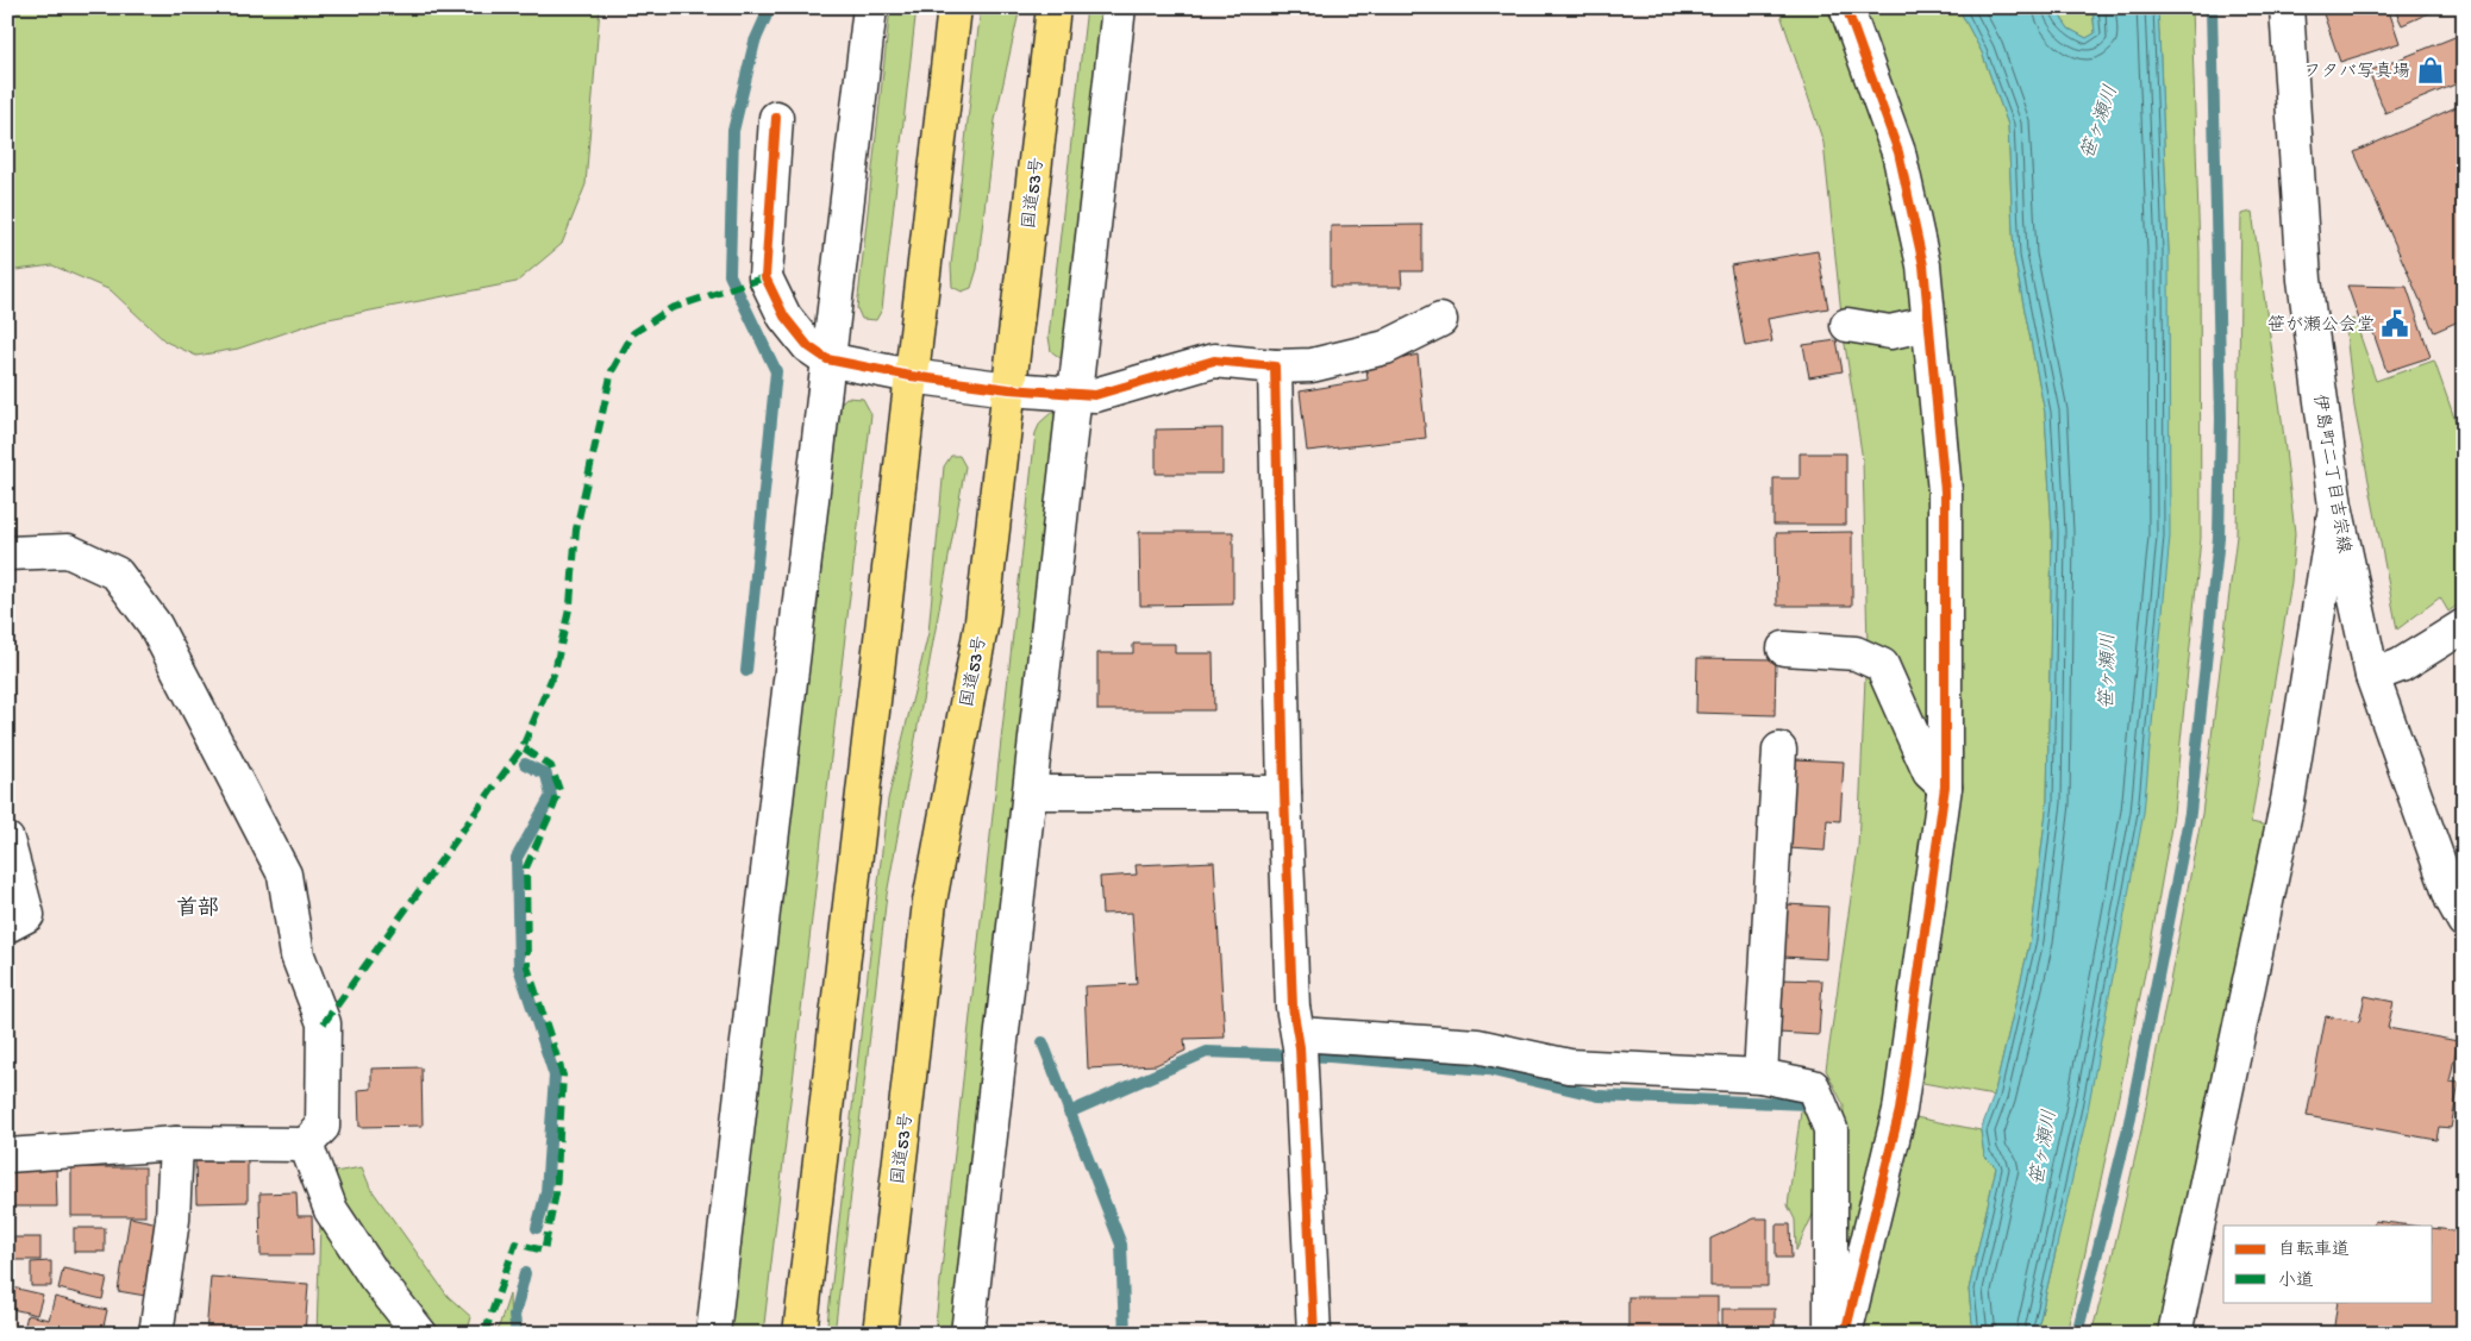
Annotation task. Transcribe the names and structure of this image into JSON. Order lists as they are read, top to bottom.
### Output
{
  "streets": {
    "highway": ["国道53号"],
    "street": ["伊島町二丁目吉宗線"]
  },
  "districts": ["首部"],
  "water": ["笹ヶ瀬川"],
  "places": {
    "shop": ["フタバ写真場"],
    "public building": ["笹が瀬公会堂"]
  },
  "legend": ["自転車道", "小道"]
}
